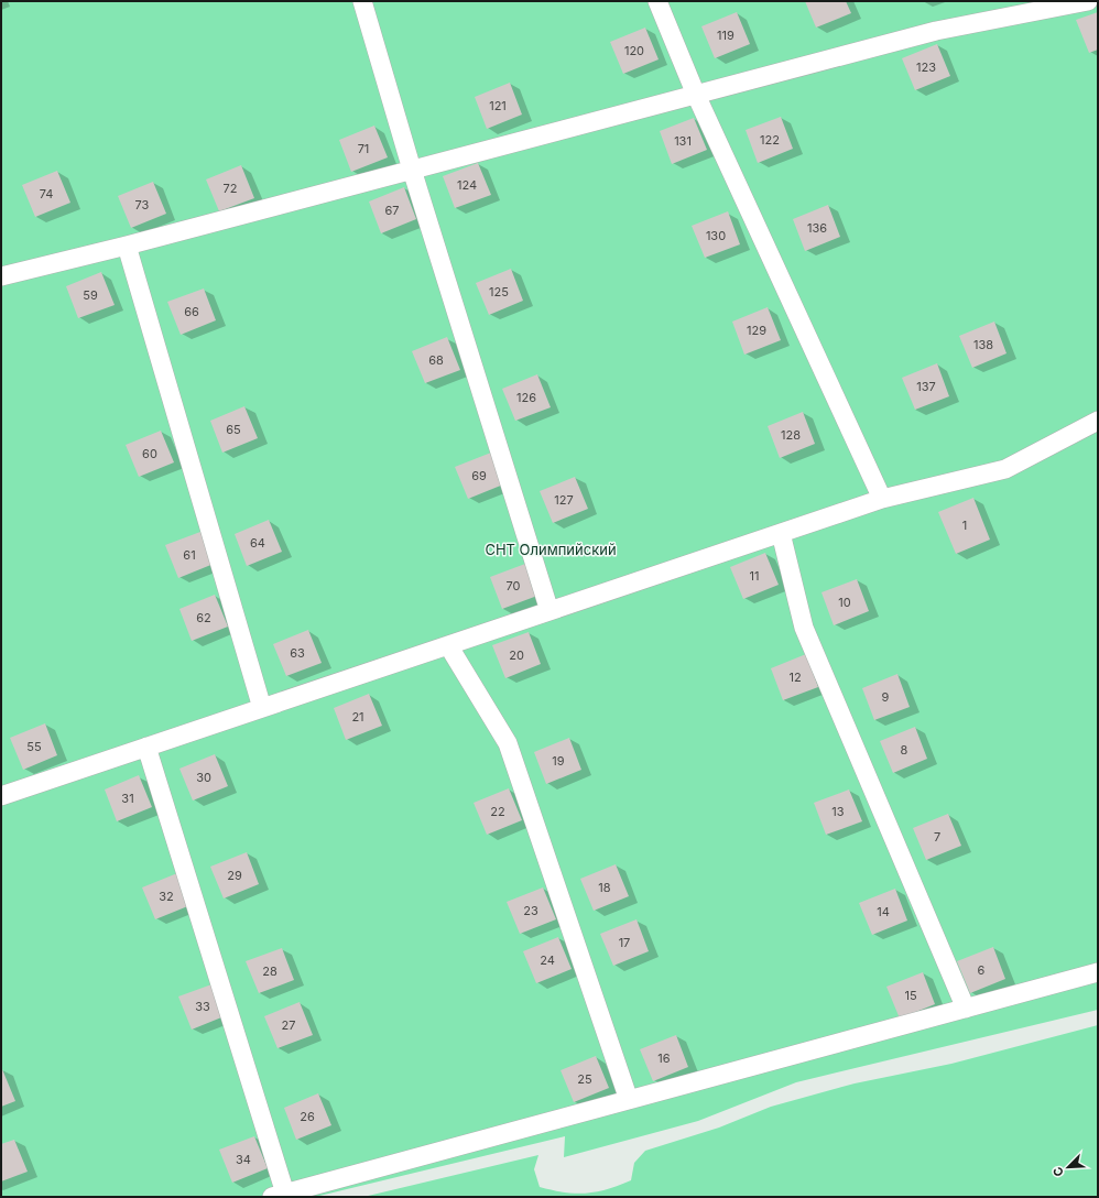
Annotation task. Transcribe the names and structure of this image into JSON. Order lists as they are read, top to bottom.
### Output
{
  "parks": ["СНТ Олимпийский"],
  "house_numbers": [
    "119",
    "120",
    "123",
    "121",
    "122",
    "131",
    "71",
    "124",
    "72",
    "74",
    "73",
    "67",
    "136",
    "130",
    "125",
    "59",
    "66",
    "129",
    "138",
    "68",
    "137",
    "126",
    "65",
    "128",
    "60",
    "69",
    "127",
    "1",
    "64",
    "61",
    "11",
    "70",
    "10",
    "62",
    "63",
    "20",
    "12",
    "9",
    "21",
    "55",
    "8",
    "19",
    "30",
    "31",
    "22",
    "13",
    "7",
    "29",
    "18",
    "32",
    "23",
    "14",
    "17",
    "24",
    "6",
    "28",
    "15",
    "33",
    "27",
    "16",
    "25",
    "26",
    "34"
  ],
  "north": "bottom left"
}
